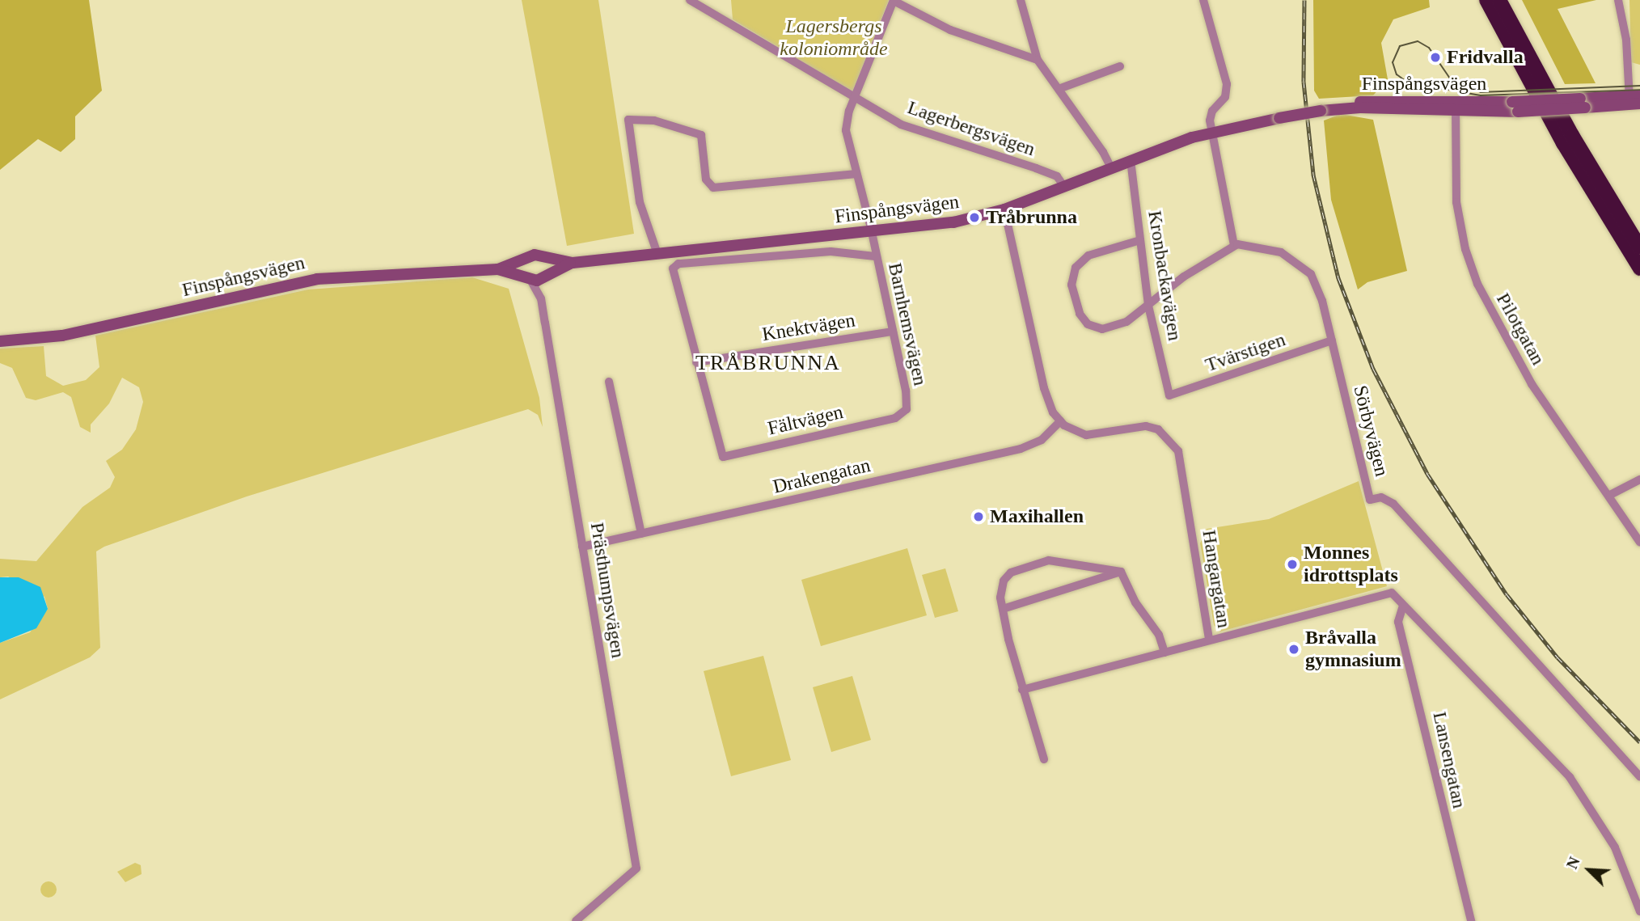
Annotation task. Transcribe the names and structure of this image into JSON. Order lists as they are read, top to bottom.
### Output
{
  "streets": {
    "main road": ["Finspångsvägen"],
    "street": [
      "Lagerbergsvägen",
      "Kronbackavägen",
      "Barnhemsvägen",
      "Knektvägen",
      "Pilotgatan",
      "Tvärstigen",
      "Fältvägen",
      "Sörbyvägen",
      "Drakengatan",
      "Hangargatan",
      "Prästhumpsvägen",
      "Lansengatan"
    ]
  },
  "crossings": [
    ["Finspångsvägen", "Lagerbergsvägen"],
    ["Finspångsvägen", "Kronbackavägen"],
    ["Finspångsvägen", "Barnhemsvägen"],
    ["Finspångsvägen", "Pilotgatan"],
    ["Finspångsvägen", "Prästhumpsvägen"],
    ["Lagerbergsvägen", "Barnhemsvägen"],
    ["Kronbackavägen", "Tvärstigen"],
    ["Barnhemsvägen", "Knektvägen"],
    ["Barnhemsvägen", "Fältvägen"],
    ["Knektvägen", "Fältvägen"],
    ["Tvärstigen", "Sörbyvägen"],
    ["Drakengatan", "Hangargatan"],
    ["Drakengatan", "Prästhumpsvägen"],
    ["Hangargatan", "Lansengatan"]
  ],
  "districts": ["TRÅBRUNNA"],
  "parks": ["Lagersbergs koloniområde"],
  "places": [
    "Fridvalla",
    "Tråbrunna",
    "Maxihallen",
    "Monnes idrottsplats",
    "Bråvalla gymnasium"
  ],
  "north": "top left"
}
